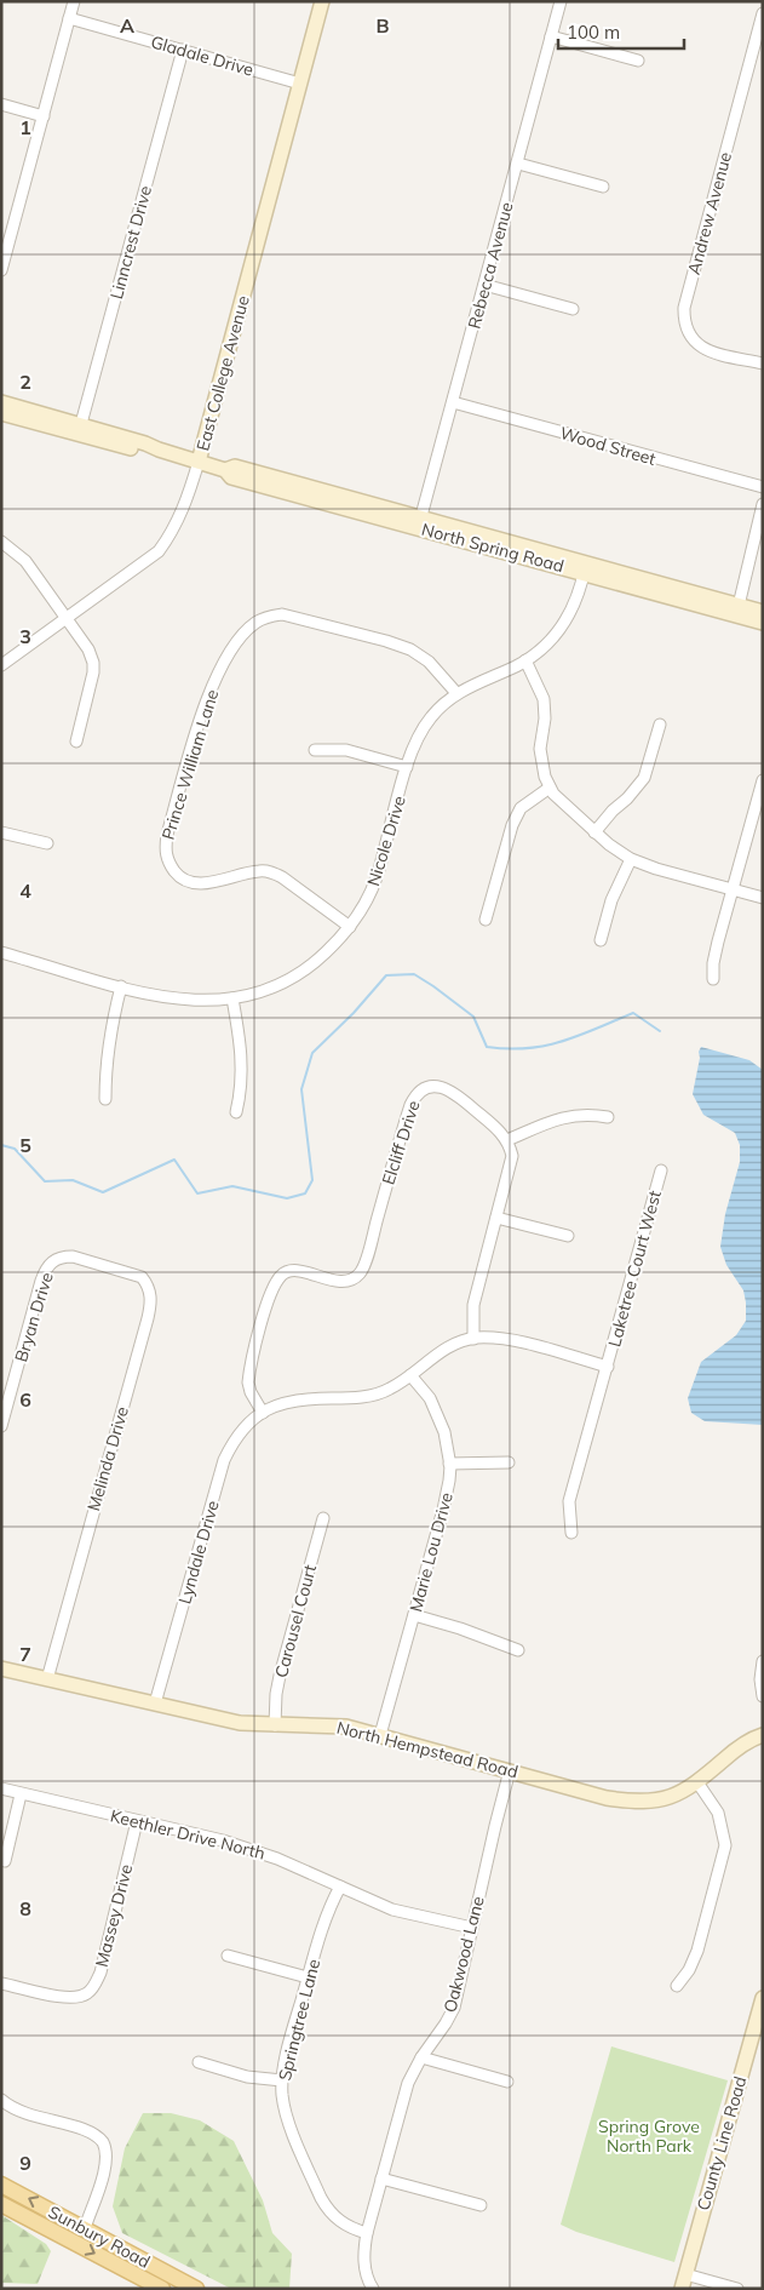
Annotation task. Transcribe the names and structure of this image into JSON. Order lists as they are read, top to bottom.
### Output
{
  "streets": {
    "main road": ["Sunbury Road"],
    "street": [
      "Gladale Drive",
      "Andrew Avenue",
      "Linncrest Drive",
      "Rebecca Avenue",
      "East College Avenue",
      "Wood Street",
      "North Spring Road",
      "Prince William Lane",
      "Nicole Drive",
      "Elcliff Drive",
      "Laketree Court West",
      "Bryan Drive",
      "Melinda Drive",
      "Lyndale Drive",
      "Marie Lou Drive",
      "Carousel Court",
      "North Hempstead Road",
      "Keethler Drive North",
      "Massey Drive",
      "Oakwood Lane",
      "Springtree Lane",
      "County Line Road"
    ]
  },
  "crossings": [
    ["Gladale Drive", "Linncrest Drive"],
    ["Gladale Drive", "East College Avenue"],
    ["Linncrest Drive", "North Spring Road"],
    ["Rebecca Avenue", "Wood Street"],
    ["Rebecca Avenue", "North Spring Road"],
    ["East College Avenue", "North Spring Road"],
    ["North Spring Road", "Nicole Drive"],
    ["Prince William Lane", "Nicole Drive"],
    ["Elcliff Drive", "Lyndale Drive"],
    ["Bryan Drive", "Melinda Drive"],
    ["Melinda Drive", "North Hempstead Road"],
    ["Lyndale Drive", "Marie Lou Drive"],
    ["Lyndale Drive", "North Hempstead Road"],
    ["Marie Lou Drive", "North Hempstead Road"],
    ["Carousel Court", "North Hempstead Road"],
    ["North Hempstead Road", "Oakwood Lane"],
    ["Keethler Drive North", "Massey Drive"],
    ["Keethler Drive North", "Oakwood Lane"],
    ["Keethler Drive North", "Springtree Lane"],
    ["Oakwood Lane", "Springtree Lane"]
  ],
  "parks": ["Spring Grove North Park"],
  "scale_bar": "100 m",
  "grid": {
    "columns": ["A", "B"],
    "rows": [
      "1",
      "2",
      "3",
      "4",
      "5",
      "6",
      "7",
      "8",
      "9"
    ]
  }
}
